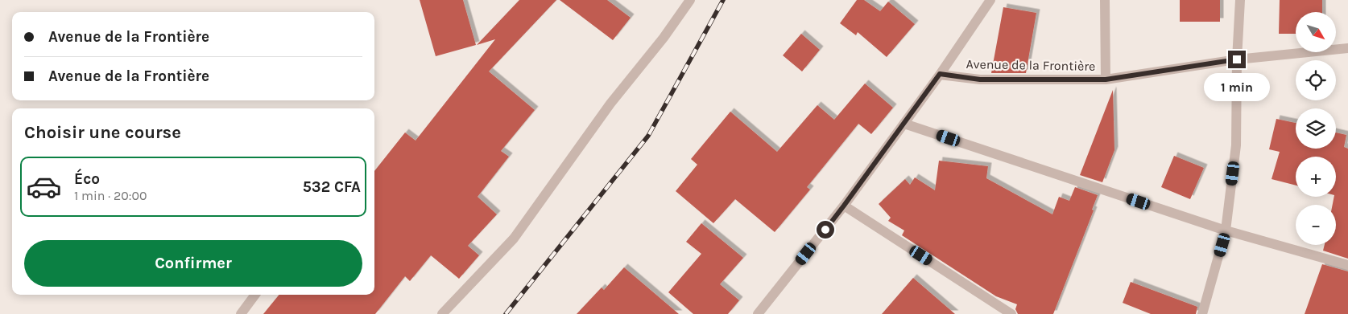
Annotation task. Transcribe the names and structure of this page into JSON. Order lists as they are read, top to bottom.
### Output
{
  "streets": {
    "street": ["Avenue de la Frontière"]
  },
  "north": "bottom right",
  "page": {
    "map_buttons": ["+", "−"],
    "banner": ["Avenue de la Frontière", "Avenue de la Frontière"],
    "bubble": "1 min",
    "heading": "Choisir une course",
    "list": [
      {
        "name": "Éco",
        "note": "1 min · 20:00",
        "value": "532 CFA"
      }
    ],
    "buttons": "Confirmer"
  }
}
